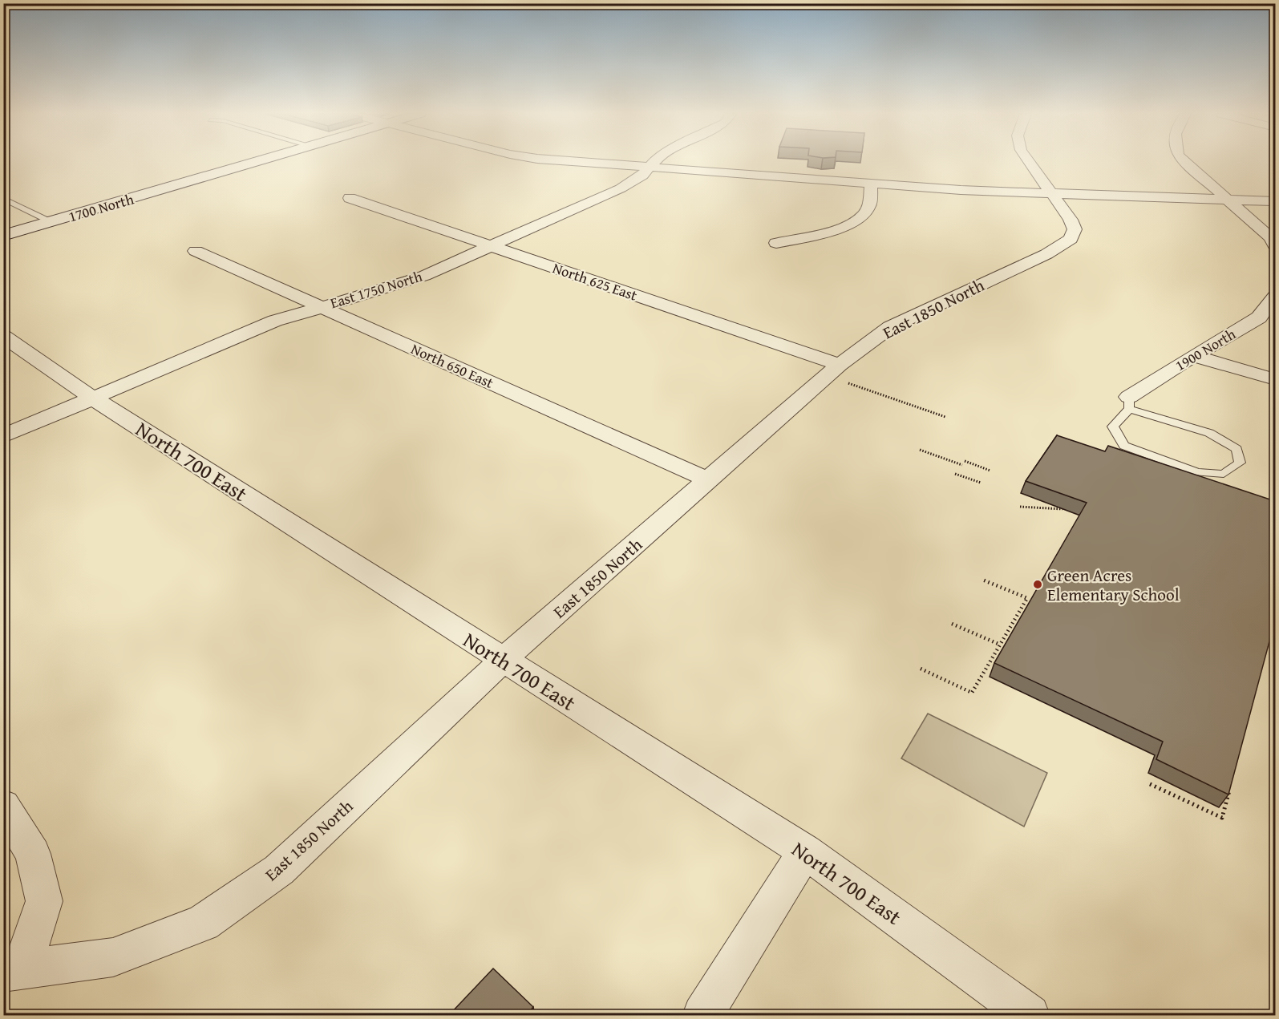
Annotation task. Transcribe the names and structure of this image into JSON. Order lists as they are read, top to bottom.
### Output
{
  "streets": {
    "street": [
      "1700 North",
      "North 625 East",
      "East 1750 North",
      "East 1850 North",
      "1900 North",
      "North 650 East",
      "North 700 East"
    ]
  },
  "crossings": [
    ["North 625 East", "East 1750 North"],
    ["North 625 East", "East 1850 North"],
    ["East 1750 North", "North 650 East"],
    ["East 1750 North", "North 700 East"],
    ["East 1850 North", "North 650 East"],
    ["East 1850 North", "North 700 East"]
  ],
  "places": ["Green Acres Elementary School"]
}
